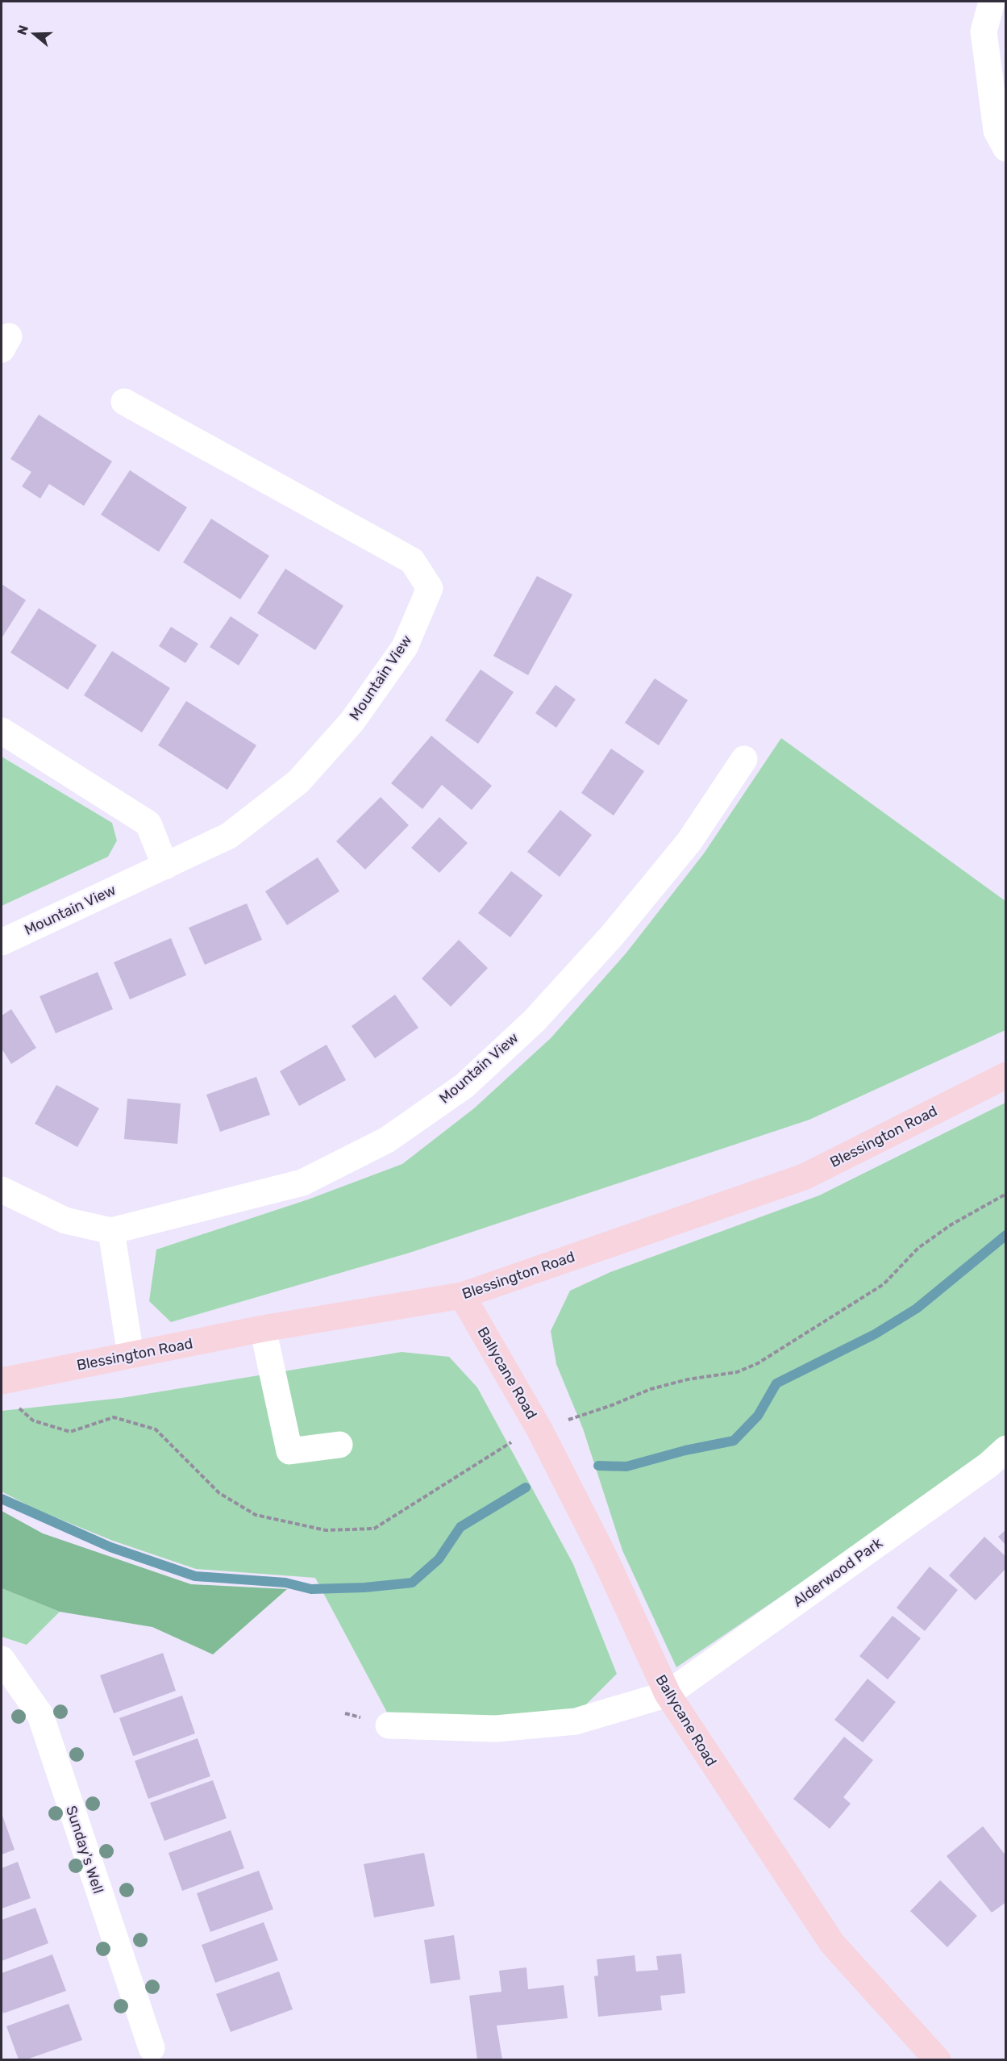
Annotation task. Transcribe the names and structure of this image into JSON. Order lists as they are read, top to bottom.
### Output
{
  "streets": {
    "main road": ["Blessington Road", "Ballycane Road"],
    "street": ["Mountain View", "Alderwood Park", "Sunday's Well"]
  },
  "crossings": [
    ["Blessington Road", "Ballycane Road"],
    ["Ballycane Road", "Alderwood Park"]
  ],
  "north": "left"
}
